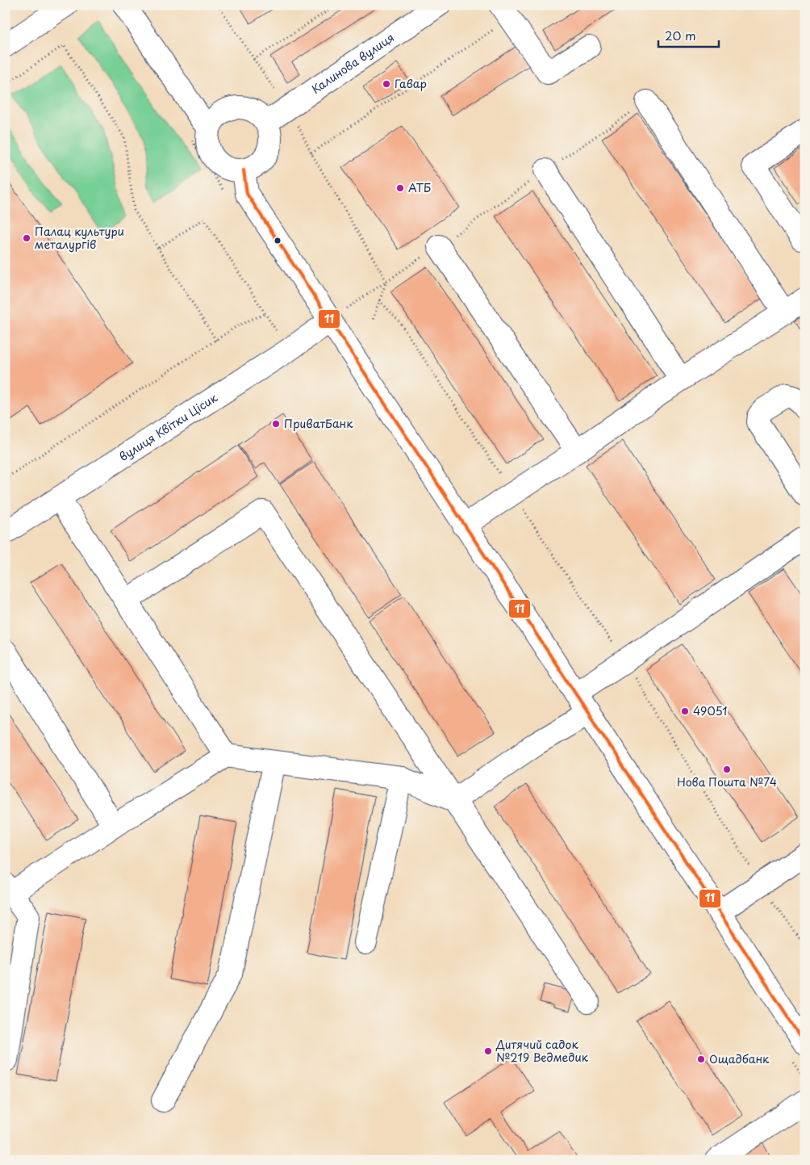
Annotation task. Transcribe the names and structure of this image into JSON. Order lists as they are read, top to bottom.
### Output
{
  "streets": {
    "street": ["Калинова вулиця", "вулиця Квітки Цісик"]
  },
  "places": [
    "Гавар",
    "АТБ",
    "Палац культури металургів",
    "ПриватБанк",
    "49051",
    "Нова Пошта №74",
    "Дитячий садок №219 Ведмедик",
    "Ощадбанк"
  ],
  "lines": ["transit line 11"],
  "scale_bar": "20 m"
}
